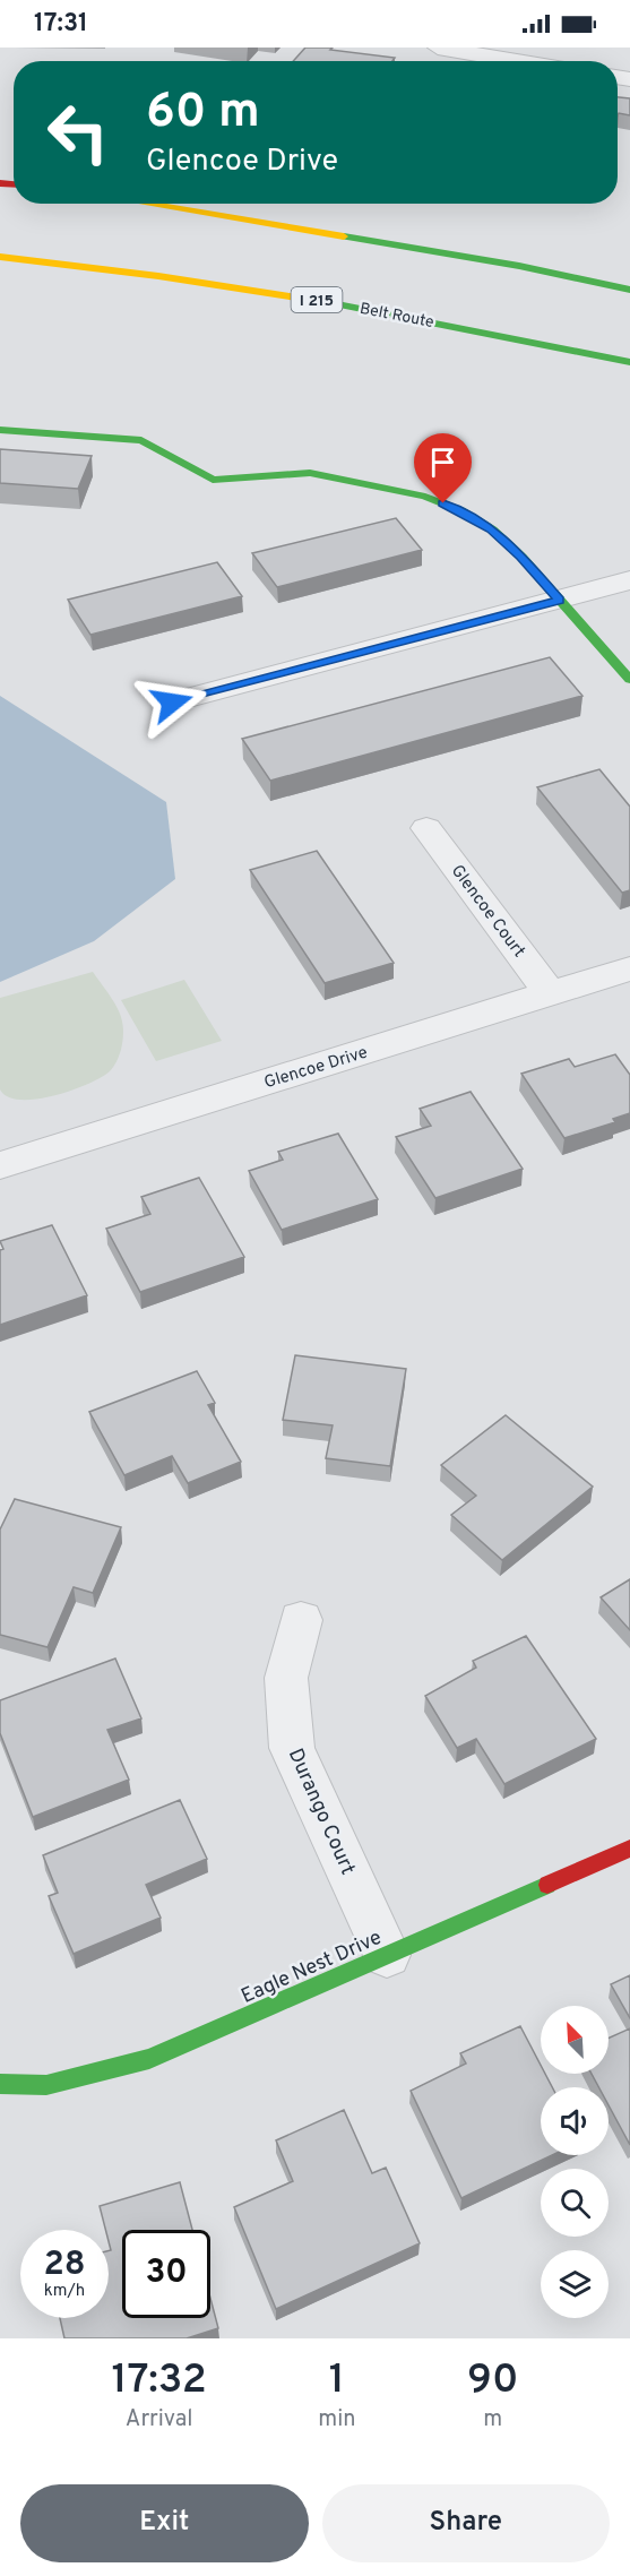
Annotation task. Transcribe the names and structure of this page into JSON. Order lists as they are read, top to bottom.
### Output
{
  "streets": {
    "main road": ["I 215", "Belt Route", "Eagle Nest Drive"],
    "street": ["Glencoe Court", "Glencoe Drive", "Durango Court"]
  },
  "crossings": [
    ["Glencoe Court", "Glencoe Drive"],
    ["Durango Court", "Eagle Nest Drive"]
  ],
  "north": "top left",
  "page": {
    "status": "17:31",
    "turn": ["60 m", "Glencoe Drive"],
    "speed": "28 km/h",
    "limit": "30",
    "eta": [
      "17:32",
      "Arrival",
      "1",
      "min",
      "90",
      "m"
    ],
    "buttons": ["Exit", "Share"]
  }
}
